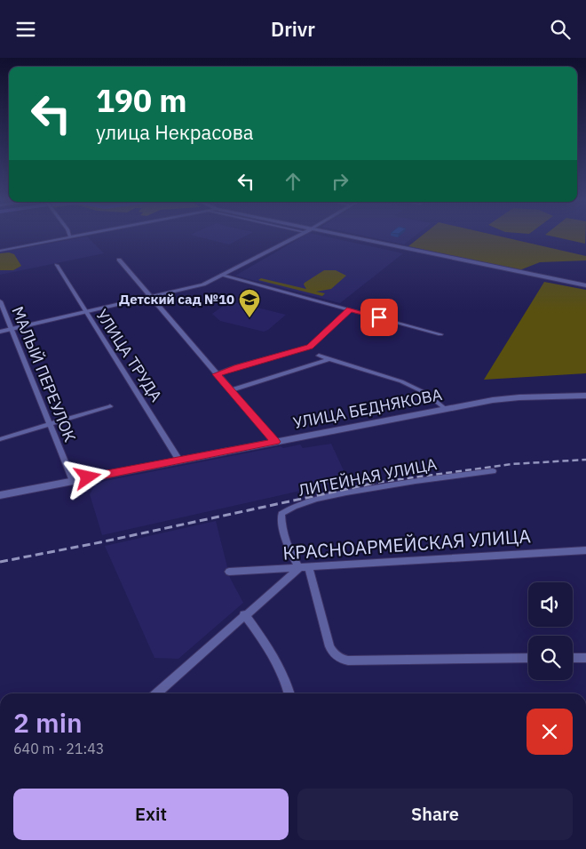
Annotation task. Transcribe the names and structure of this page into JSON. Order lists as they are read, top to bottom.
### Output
{
  "streets": {
    "street": [
      "УЛИЦА ТРУДА",
      "МАЛЫЙ ПЕРЕУЛОК",
      "УЛИЦА БЕДНЯКОВА",
      "ЛИТЕЙНАЯ УЛИЦА",
      "КРАСНОАРМЕЙСКАЯ УЛИЦА"
    ]
  },
  "crossings": [
    ["УЛИЦА ТРУДА", "УЛИЦА БЕДНЯКОВА"],
    ["МАЛЫЙ ПЕРЕУЛОК", "УЛИЦА БЕДНЯКОВА"],
    ["ЛИТЕЙНАЯ УЛИЦА", "КРАСНОАРМЕЙСКАЯ УЛИЦА"]
  ],
  "places": {
    "school or university": ["Детский сад №10"]
  },
  "page": {
    "header": "Drivr",
    "turn": ["190 m", "улица Некрасова"],
    "heading": ["2 min", "640 m · 21:43"],
    "buttons": ["Exit", "Share"]
  }
}
